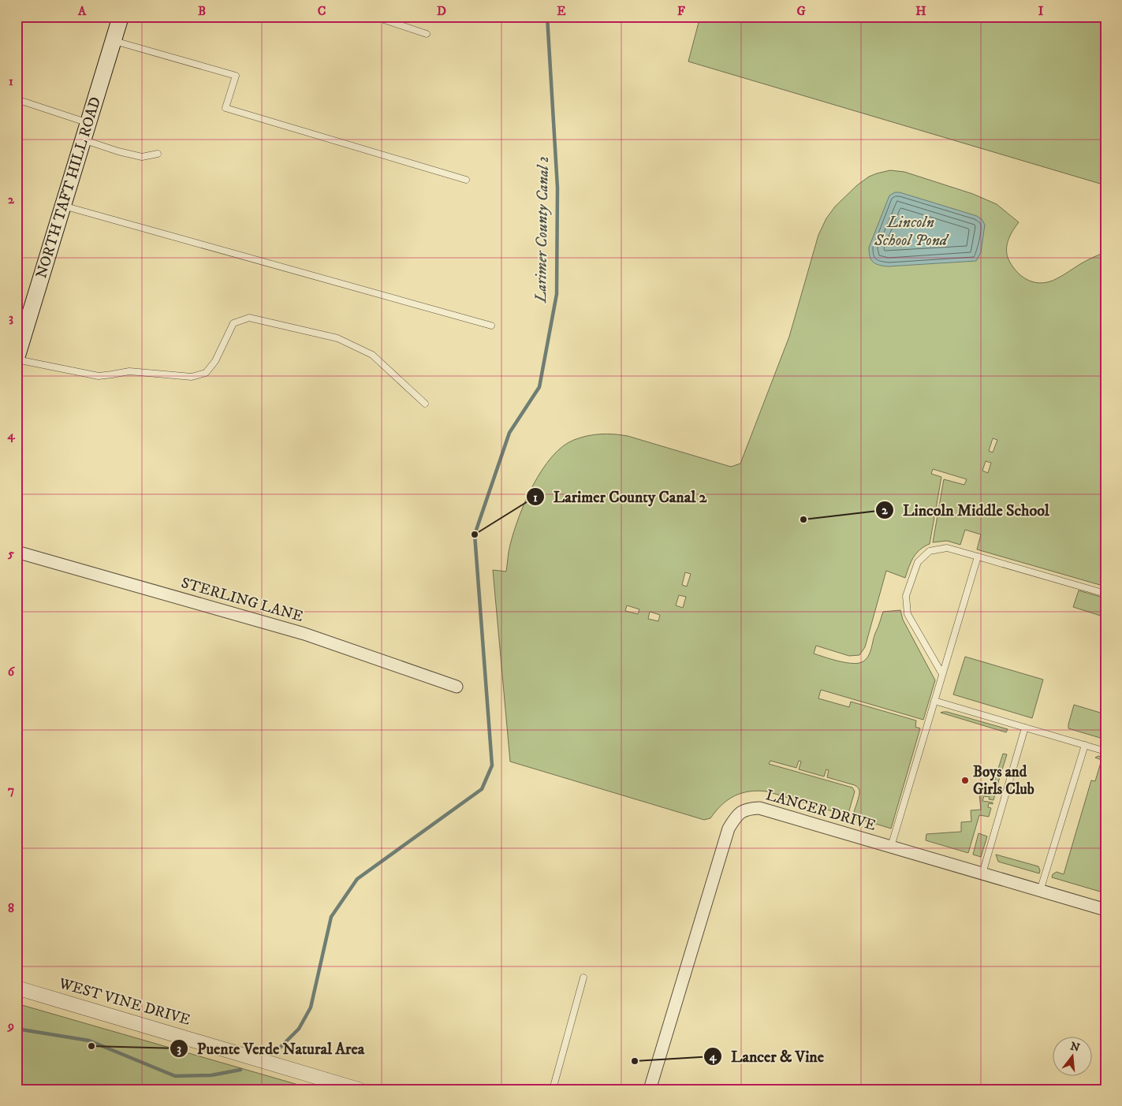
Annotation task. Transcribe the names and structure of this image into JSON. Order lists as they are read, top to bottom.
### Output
{
  "streets": {
    "main road": ["NORTH TAFT HILL ROAD"],
    "street": ["STERLING LANE", "LANCER DRIVE", "WEST VINE DRIVE"]
  },
  "water": ["Lincoln School Pond", "Larimer County Canal 2"],
  "places": [
    "Lincoln Middle School",
    "Larimer County Canal 2",
    "Boys and Girls Club",
    "Puente Verde Natural Area",
    "Lancer & Vine"
  ],
  "north": "top",
  "grid": {
    "columns": [
      "A",
      "B",
      "C",
      "D",
      "E",
      "F",
      "G",
      "H",
      "I"
    ],
    "rows": [
      "1",
      "2",
      "3",
      "4",
      "5",
      "6",
      "7",
      "8",
      "9"
    ]
  }
}
